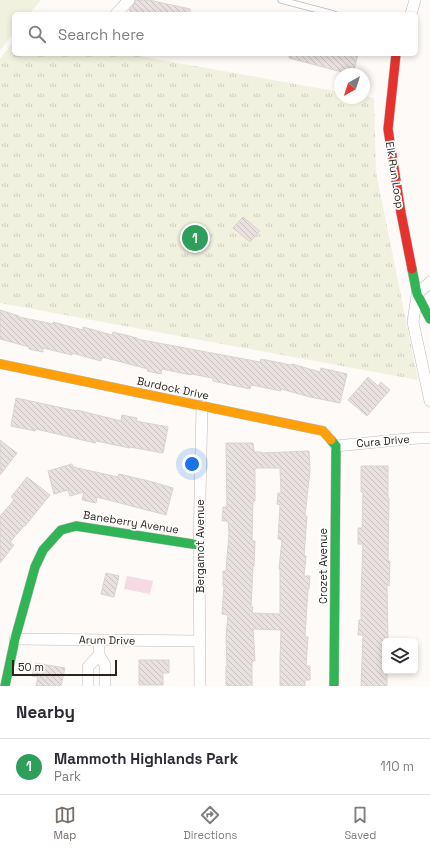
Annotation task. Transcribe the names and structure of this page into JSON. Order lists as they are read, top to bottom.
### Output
{
  "streets": {
    "street": [
      "Elk Run Loop",
      "Burdock Drive",
      "Cura Drive",
      "Baneberry Avenue",
      "Bergamot Avenue",
      "Crozet Avenue",
      "Arum Drive"
    ]
  },
  "crossings": [
    ["Burdock Drive", "Cura Drive"],
    ["Burdock Drive", "Bergamot Avenue"],
    ["Burdock Drive", "Crozet Avenue"],
    ["Cura Drive", "Crozet Avenue"],
    ["Baneberry Avenue", "Bergamot Avenue"],
    ["Baneberry Avenue", "Arum Drive"],
    ["Bergamot Avenue", "Arum Drive"]
  ],
  "scale_bar": "50 m",
  "north": "bottom left",
  "page": {
    "search": "Search here",
    "pins": "1",
    "scale": "50 m",
    "heading": "Nearby",
    "list": [
      {
        "mark": "1",
        "name": "Mammoth Highlands Park",
        "note": "Park",
        "value": "110 m"
      }
    ],
    "nav": ["Map", "Directions", "Saved"]
  }
}
